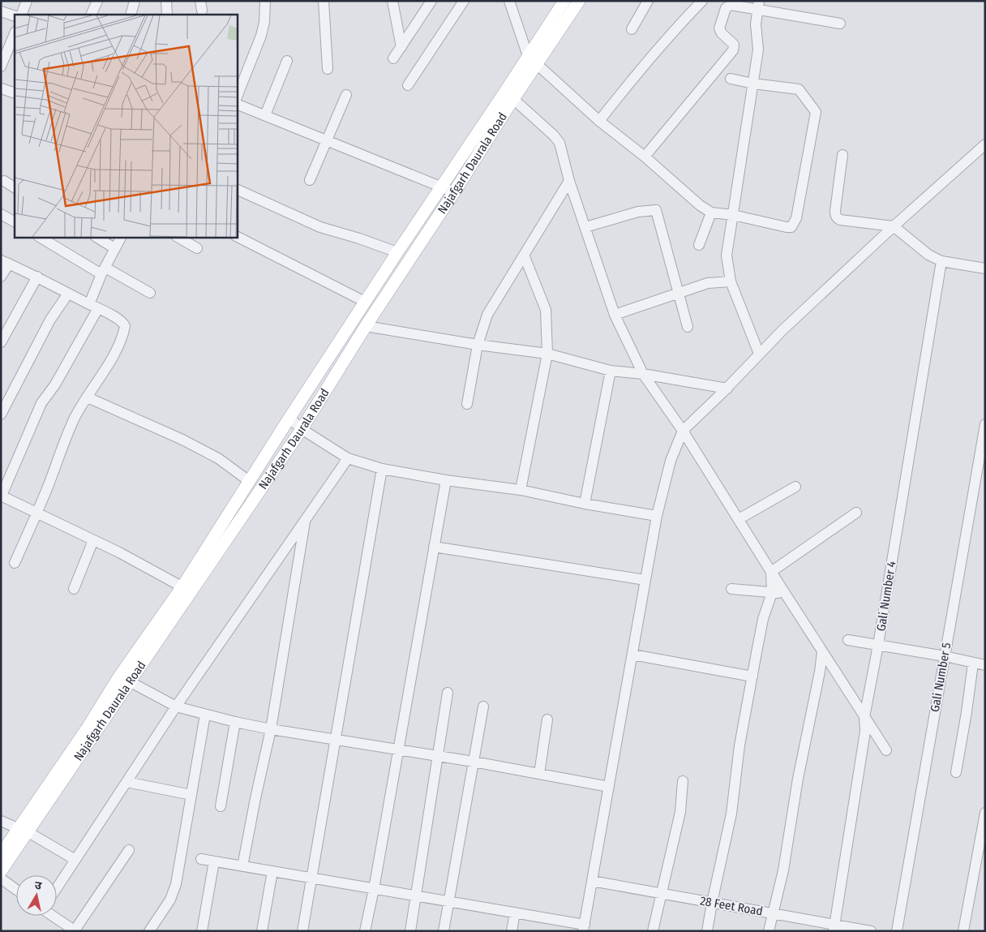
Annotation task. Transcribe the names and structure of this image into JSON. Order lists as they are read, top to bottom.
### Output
{
  "streets": {
    "main road": ["Najafgarh Daurala Road"],
    "street": ["Gali Number 4", "Gali Number 5", "28 Feet Road"]
  },
  "crossings": [
    ["Gali Number 4", "28 Feet Road"]
  ],
  "north": "top"
}
